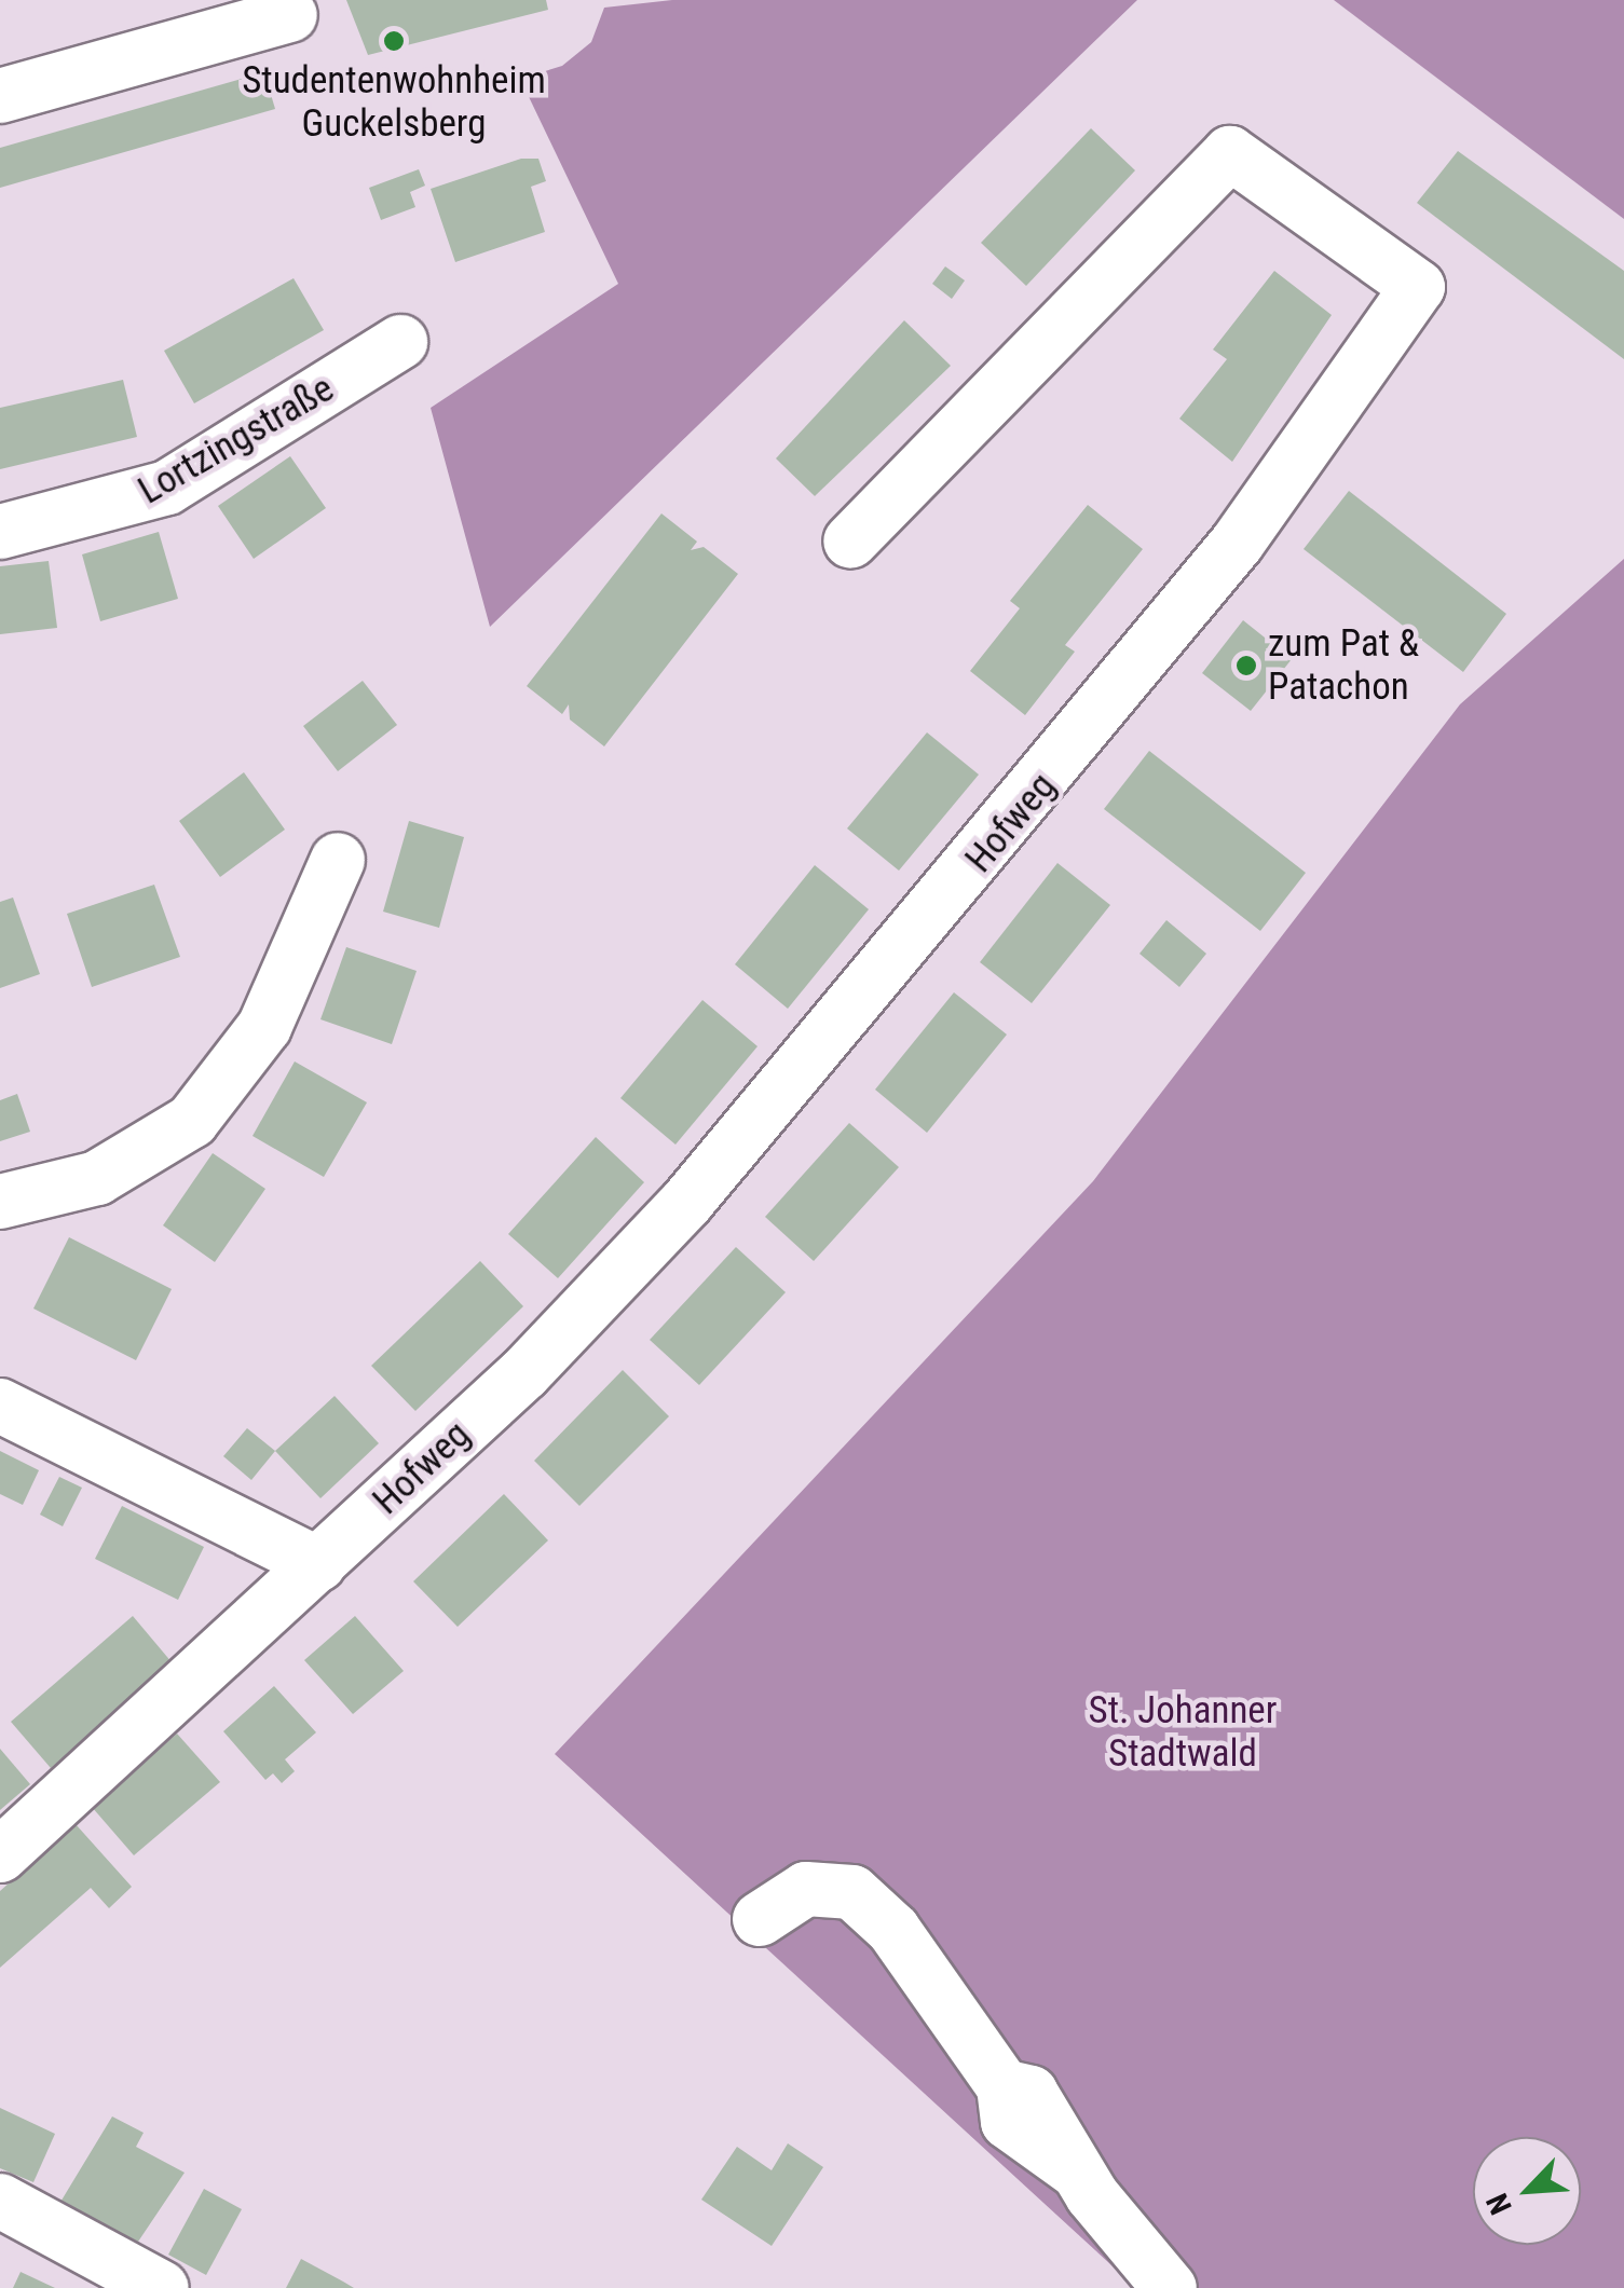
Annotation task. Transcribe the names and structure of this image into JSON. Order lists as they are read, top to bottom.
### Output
{
  "streets": {
    "street": ["Lortzingstraße", "Hofweg"]
  },
  "parks": ["St. Johanner Stadtwald"],
  "places": ["Studentenwohnheim Guckelsberg", "zum Pat & Patachon"],
  "north": "bottom left"
}
